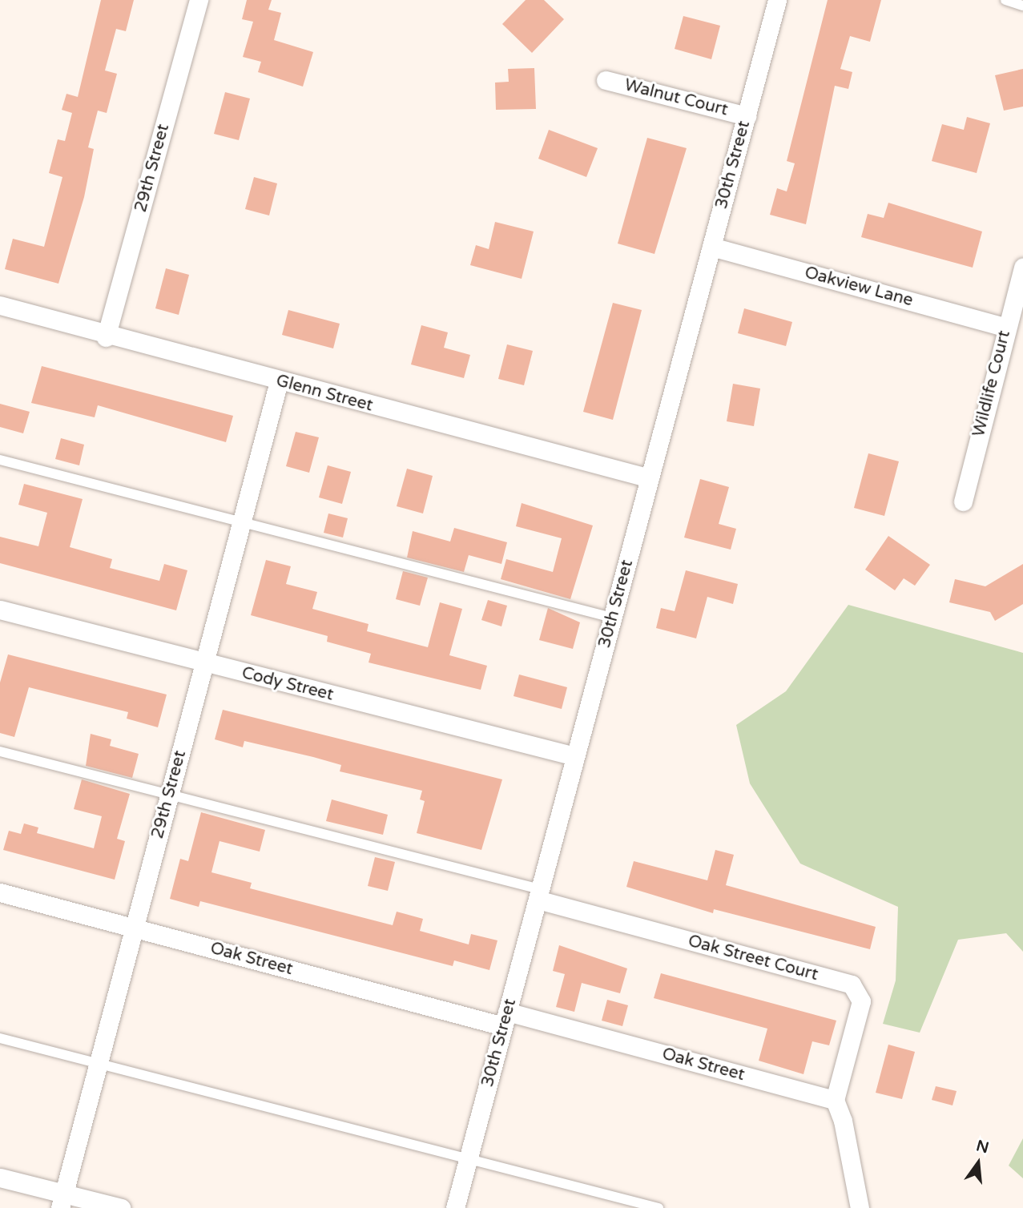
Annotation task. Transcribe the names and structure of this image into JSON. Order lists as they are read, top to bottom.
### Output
{
  "streets": {
    "street": [
      "Walnut Court",
      "30th Street",
      "29th Street",
      "Oakview Lane",
      "Wildlife Court",
      "Glenn Street",
      "Cody Street",
      "Oak Street Court",
      "Oak Street"
    ]
  },
  "crossings": [
    ["Walnut Court", "30th Street"],
    ["30th Street", "Oakview Lane"],
    ["30th Street", "Glenn Street"],
    ["30th Street", "Cody Street"],
    ["30th Street", "Oak Street Court"],
    ["30th Street", "Oak Street"],
    ["29th Street", "Glenn Street"],
    ["29th Street", "Cody Street"],
    ["29th Street", "Oak Street"],
    ["Oakview Lane", "Wildlife Court"],
    ["Oak Street Court", "Oak Street"]
  ],
  "north": "top"
}
